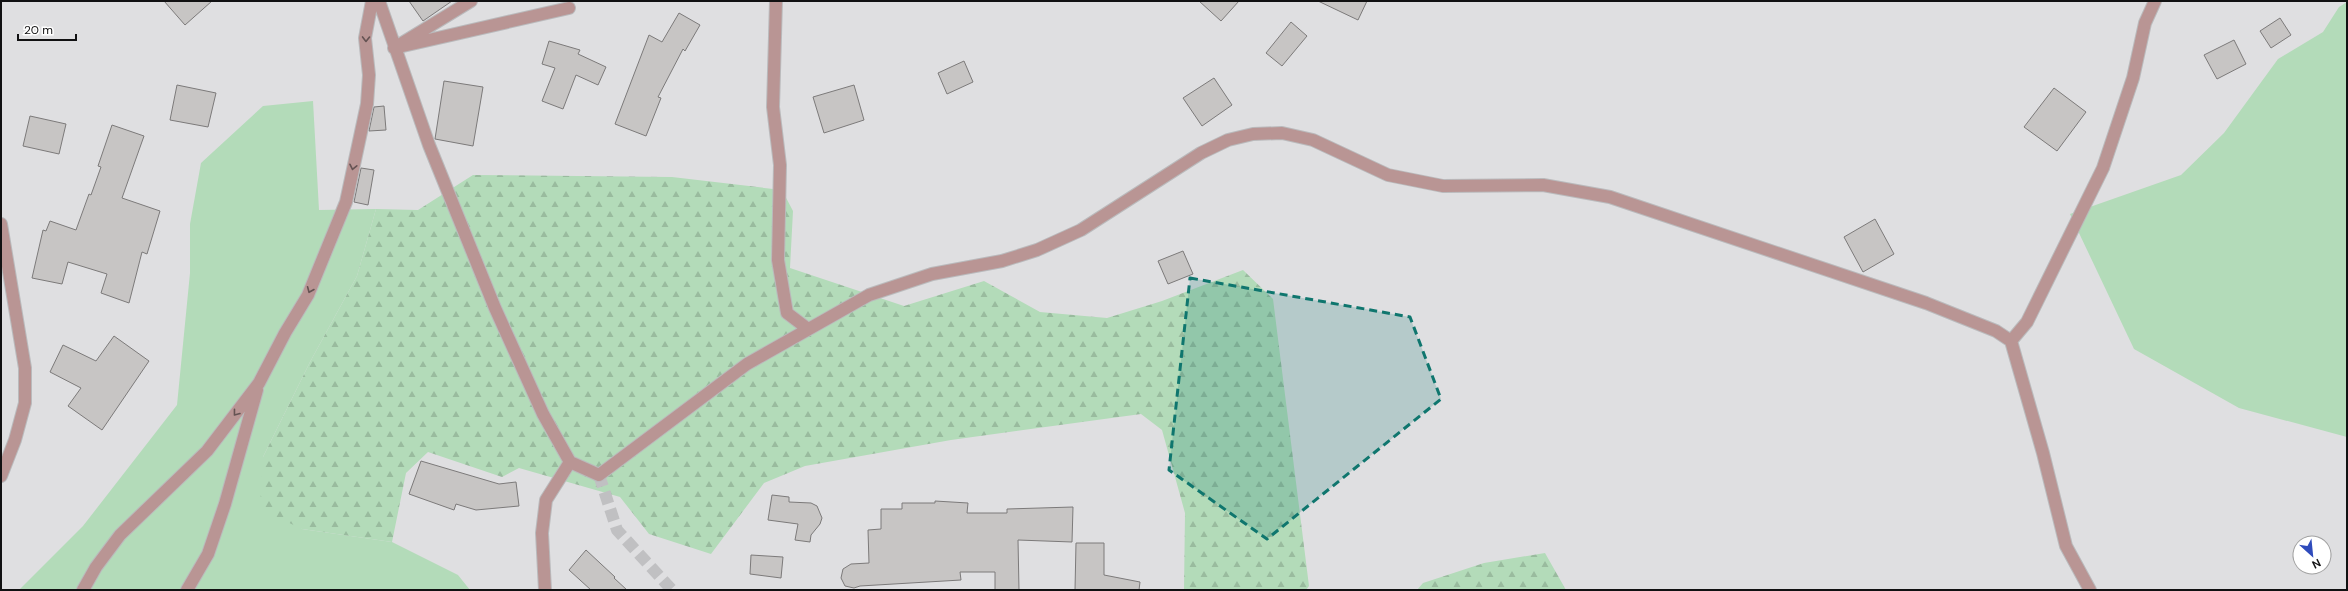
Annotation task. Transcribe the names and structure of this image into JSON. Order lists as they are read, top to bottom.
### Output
{
  "scale_bar": "20 m",
  "north": "bottom right"
}
